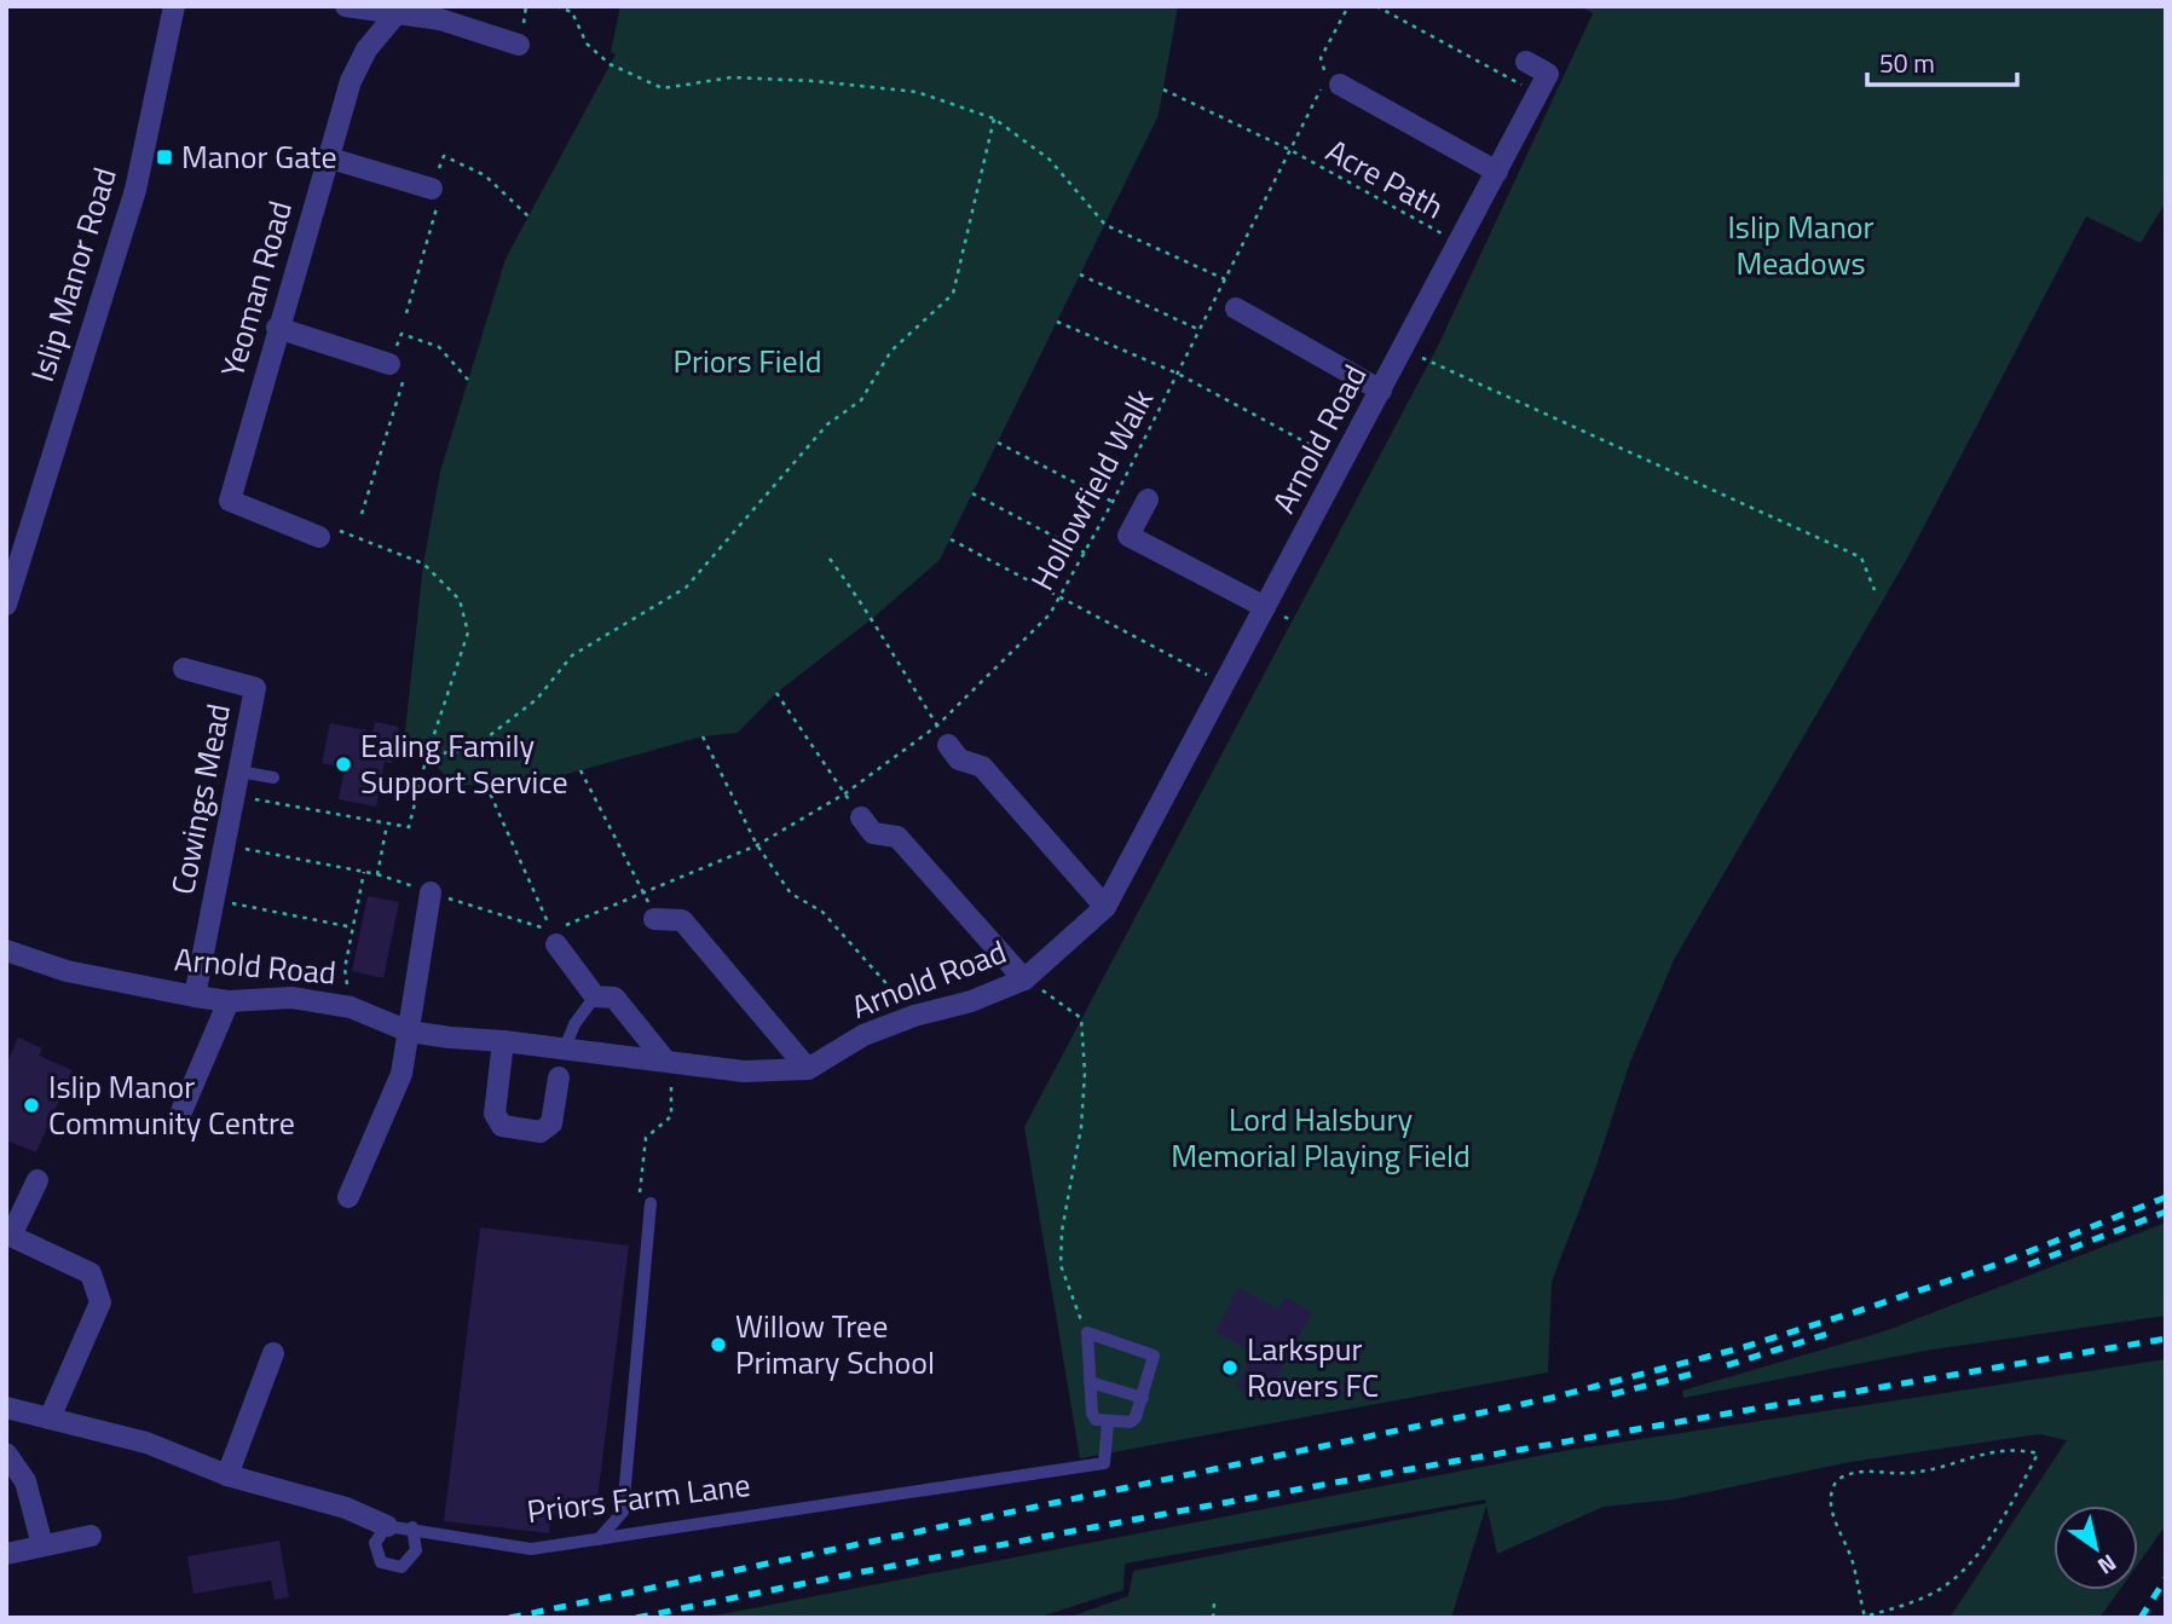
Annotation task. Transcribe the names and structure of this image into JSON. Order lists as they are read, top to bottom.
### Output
{
  "streets": {
    "street": [
      "Islip Manor Road",
      "Yeoman Road",
      "Arnold Road",
      "Cowings Mead",
      "Priors Farm Lane"
    ],
    "path": ["Acre Path", "Hollowfield Walk"]
  },
  "crossings": [
    ["Acre Path", "Arnold Road"],
    ["Acre Path", "Hollowfield Walk"],
    ["Arnold Road", "Cowings Mead"]
  ],
  "parks": ["Islip Manor Meadows", "Priors Field", "Lord Halsbury Memorial Playing Field"],
  "places": {
    "transit": ["Manor Gate"],
    "other": [
      "Ealing Family Support Service",
      "Islip Manor Community Centre",
      "Willow Tree Primary School",
      "Larkspur Rovers FC"
    ]
  },
  "scale_bar": "50 m",
  "north": "bottom right"
}
